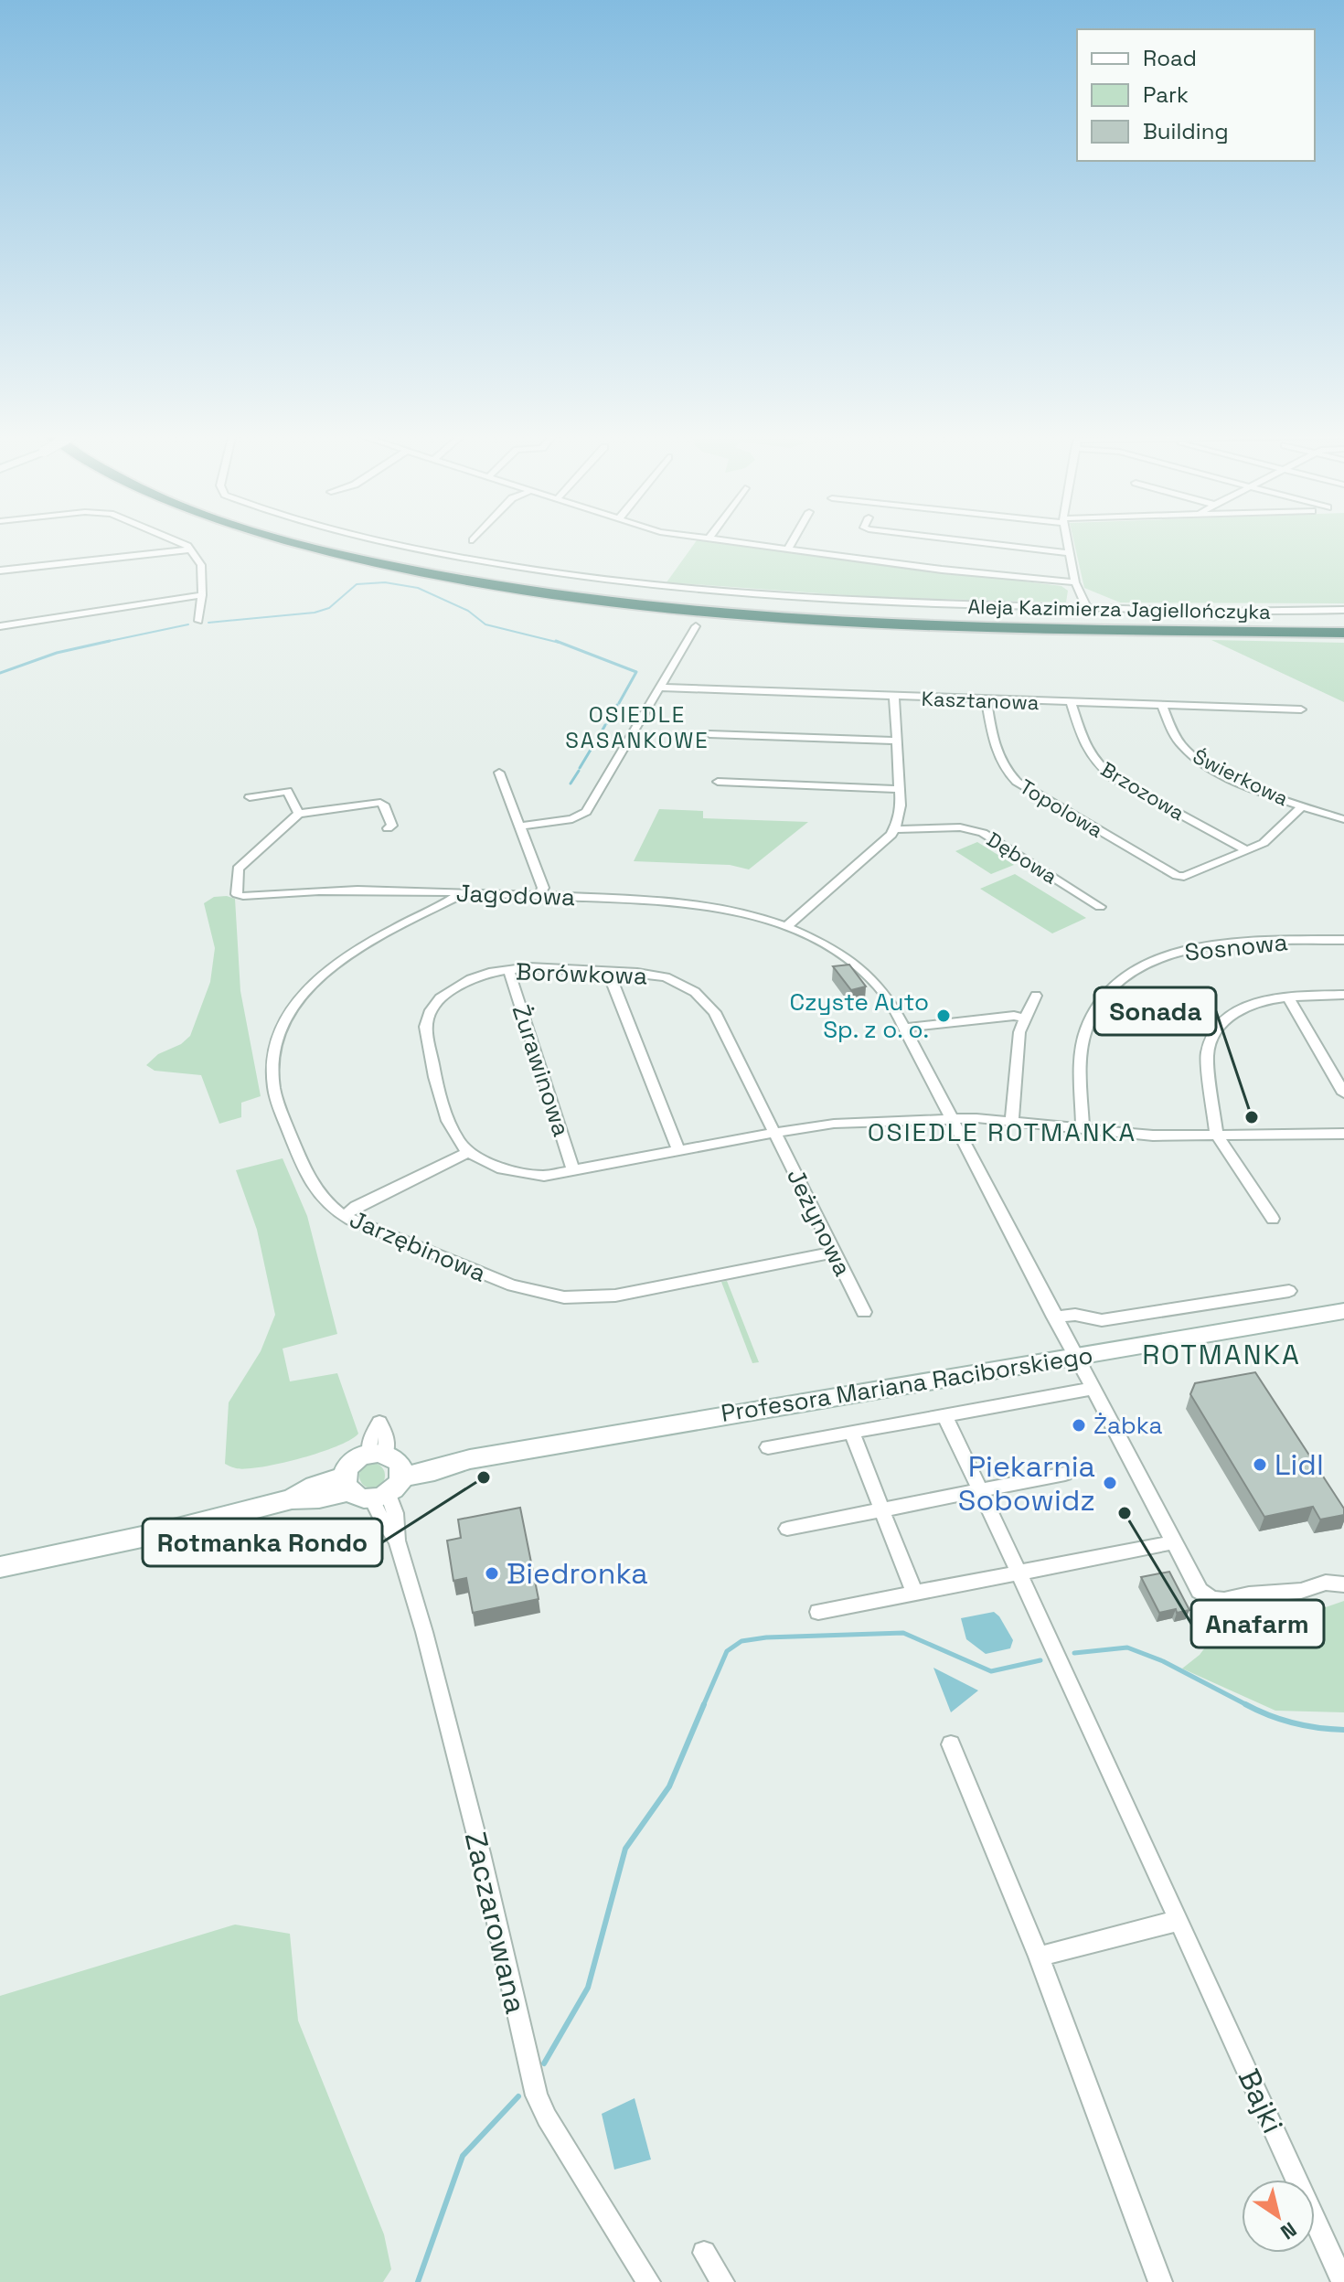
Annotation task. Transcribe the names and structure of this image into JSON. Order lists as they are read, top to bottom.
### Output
{
  "streets": {
    "highway": ["Aleja Kazimierza Jagiellończyka"],
    "main road": ["Profesora Mariana Raciborskiego"],
    "street": [
      "Kasztanowa",
      "Świerkowa",
      "Brzozowa",
      "Topolowa",
      "Dębowa",
      "Jagodowa",
      "Sosnowa",
      "Borówkowa",
      "Żurawinowa",
      "Jeżynowa",
      "Jarzębinowa",
      "Zaczarowana",
      "Bajki"
    ]
  },
  "crossings": [
    ["Kasztanowa", "Świerkowa"],
    ["Kasztanowa", "Brzozowa"],
    ["Kasztanowa", "Topolowa"],
    ["Brzozowa", "Topolowa"],
    ["Jagodowa", "Borówkowa"],
    ["Jagodowa", "Jarzębinowa"],
    ["Jagodowa", "Profesora Mariana Raciborskiego"],
    ["Sosnowa", "Borówkowa"],
    ["Borówkowa", "Żurawinowa"],
    ["Borówkowa", "Jeżynowa"],
    ["Jeżynowa", "Jarzębinowa"],
    ["Profesora Mariana Raciborskiego", "Zaczarowana"]
  ],
  "districts": ["OSIEDLE SASANKOWE", "OSIEDLE ROTMANKA", "ROTMANKA"],
  "places": [
    "Czyste Auto Sp. z o. o.",
    "Sonada",
    "Żabka",
    "Lidl",
    "Rotmanka Rondo",
    "Piekarnia Sobowidz",
    "Anafarm",
    "Biedronka"
  ],
  "legend": ["Road", "Park", "Building"],
  "north": "bottom right"
}
